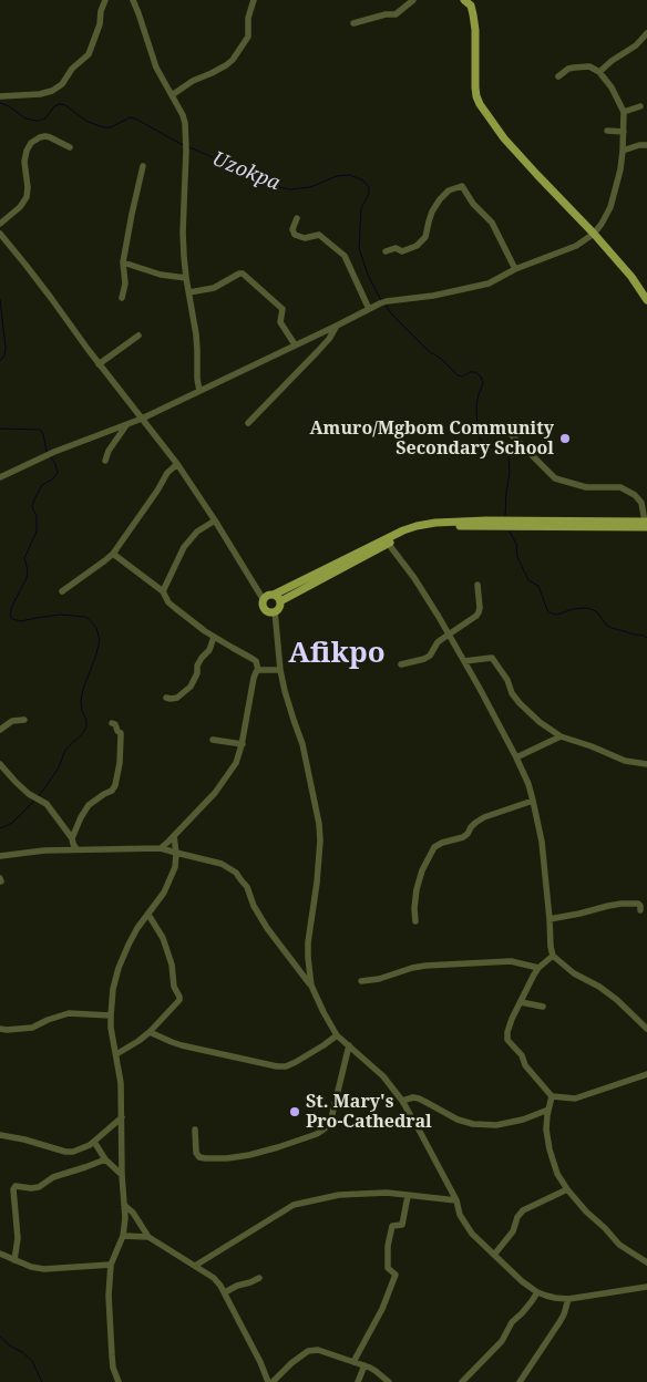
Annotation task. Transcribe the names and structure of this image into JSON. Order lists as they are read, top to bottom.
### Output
{
  "districts": ["Afikpo"],
  "water": ["Uzokpa"],
  "places": ["Amuro/Mgbom Community Secondary School", "St. Mary's Pro-Cathedral"]
}
